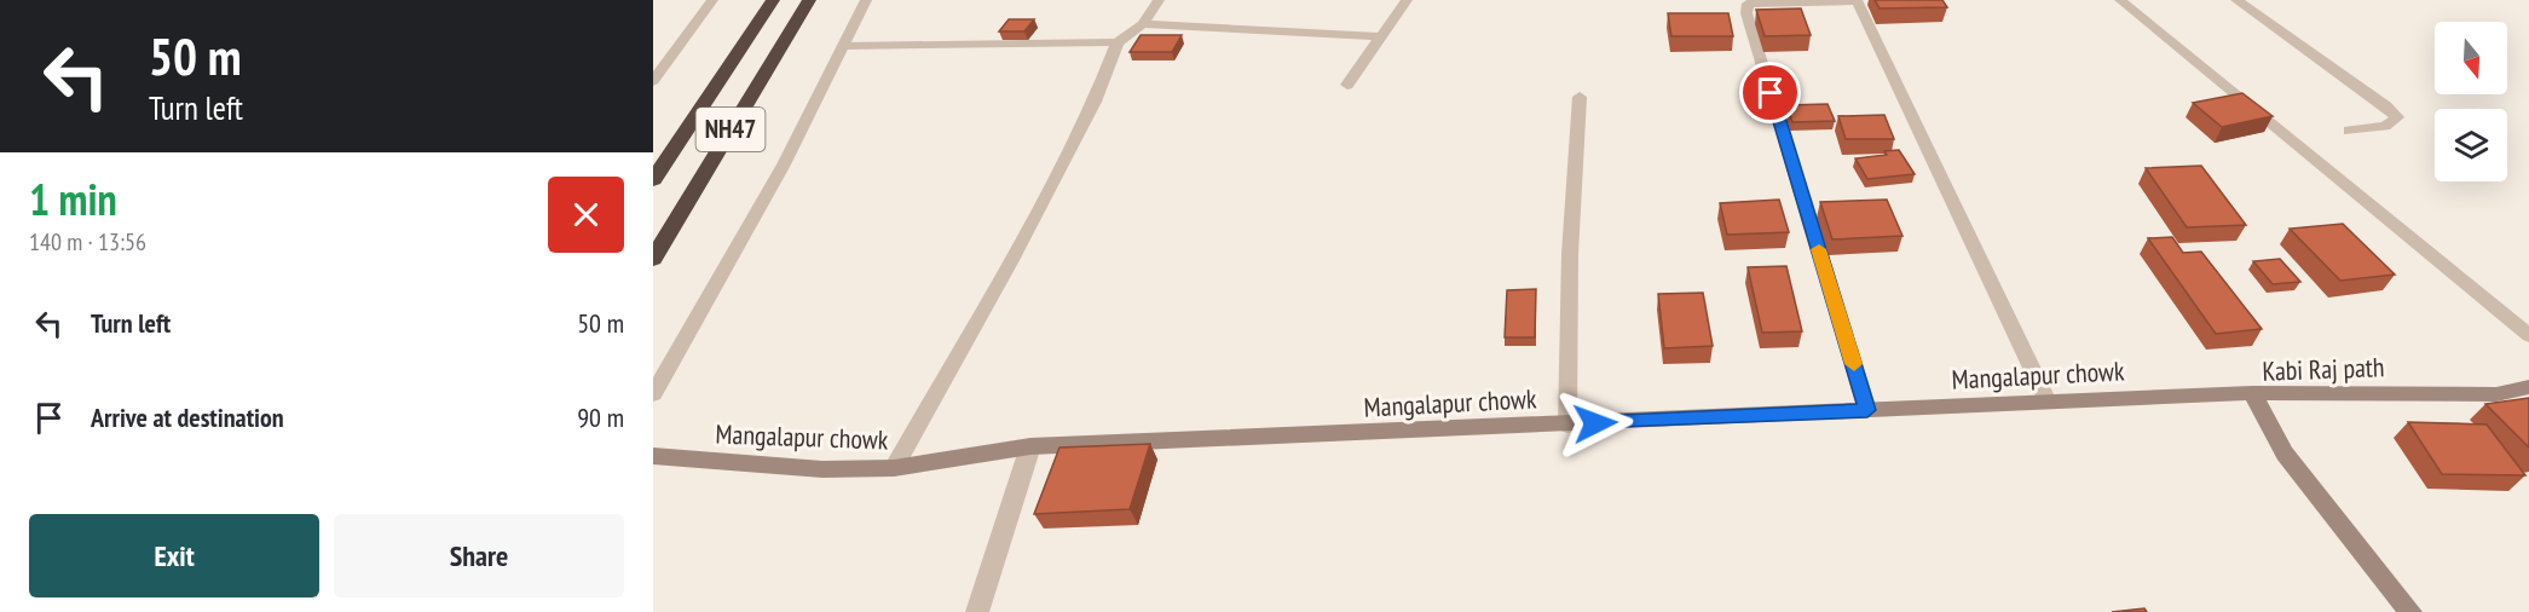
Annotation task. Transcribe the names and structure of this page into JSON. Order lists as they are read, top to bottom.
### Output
{
  "streets": {
    "highway": ["NH47"],
    "street": ["Kabi Raj path", "Mangalapur chowk"]
  },
  "crossings": [
    ["Kabi Raj path", "Mangalapur chowk"]
  ],
  "north": "bottom",
  "page": {
    "turn": ["50 m", "Turn left"],
    "heading": ["1 min", "140 m · 13:56"],
    "list": [
      {
        "name": "Turn left",
        "value": "50 m"
      },
      {
        "name": "Arrive at destination",
        "value": "90 m"
      }
    ],
    "buttons": ["Exit", "Share"]
  }
}
